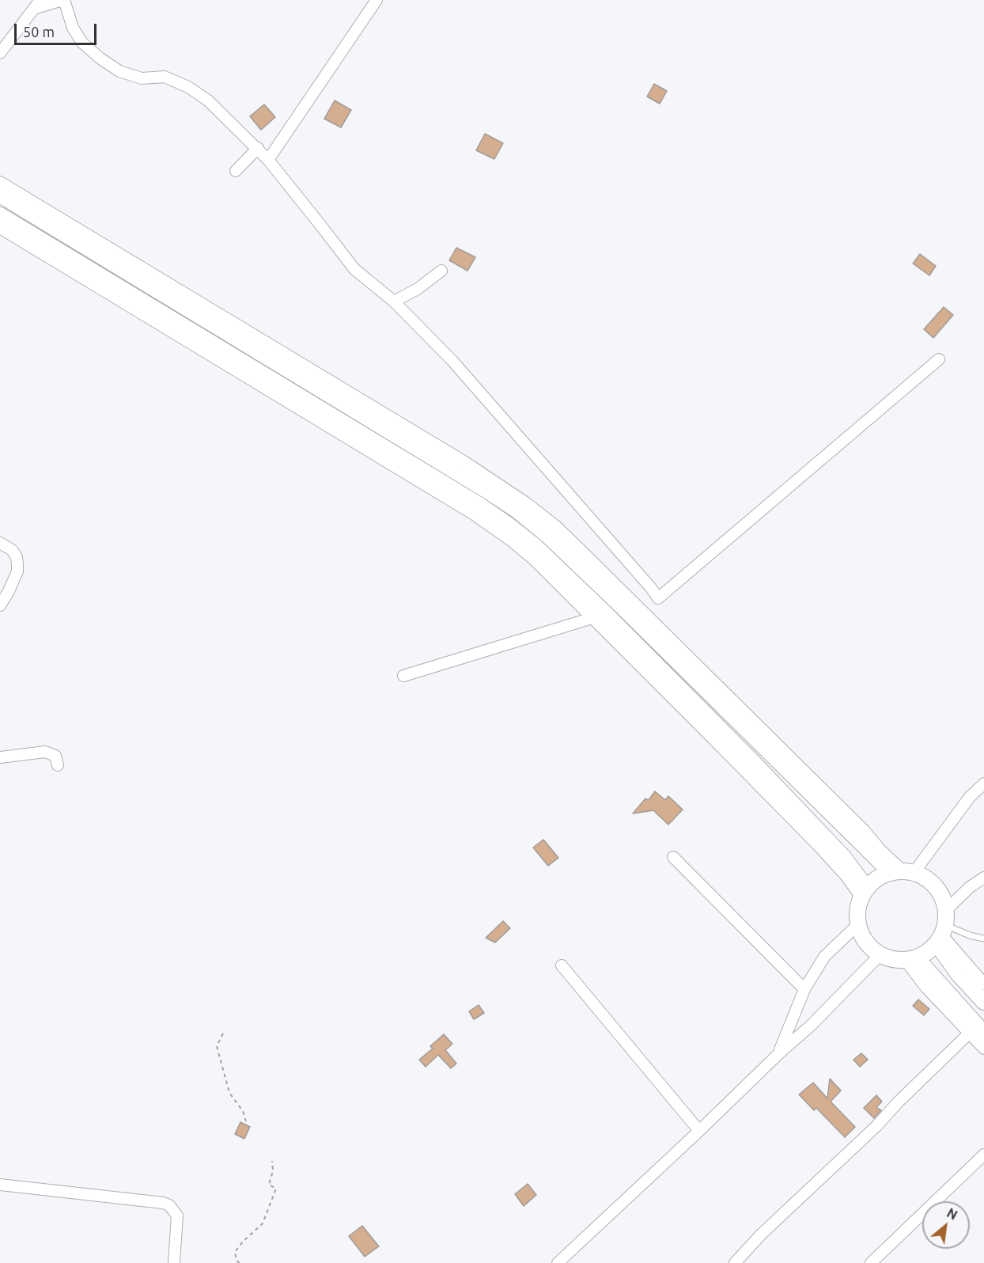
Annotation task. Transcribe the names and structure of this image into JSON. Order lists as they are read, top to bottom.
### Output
{
  "scale_bar": "50 m",
  "north": "top right"
}
